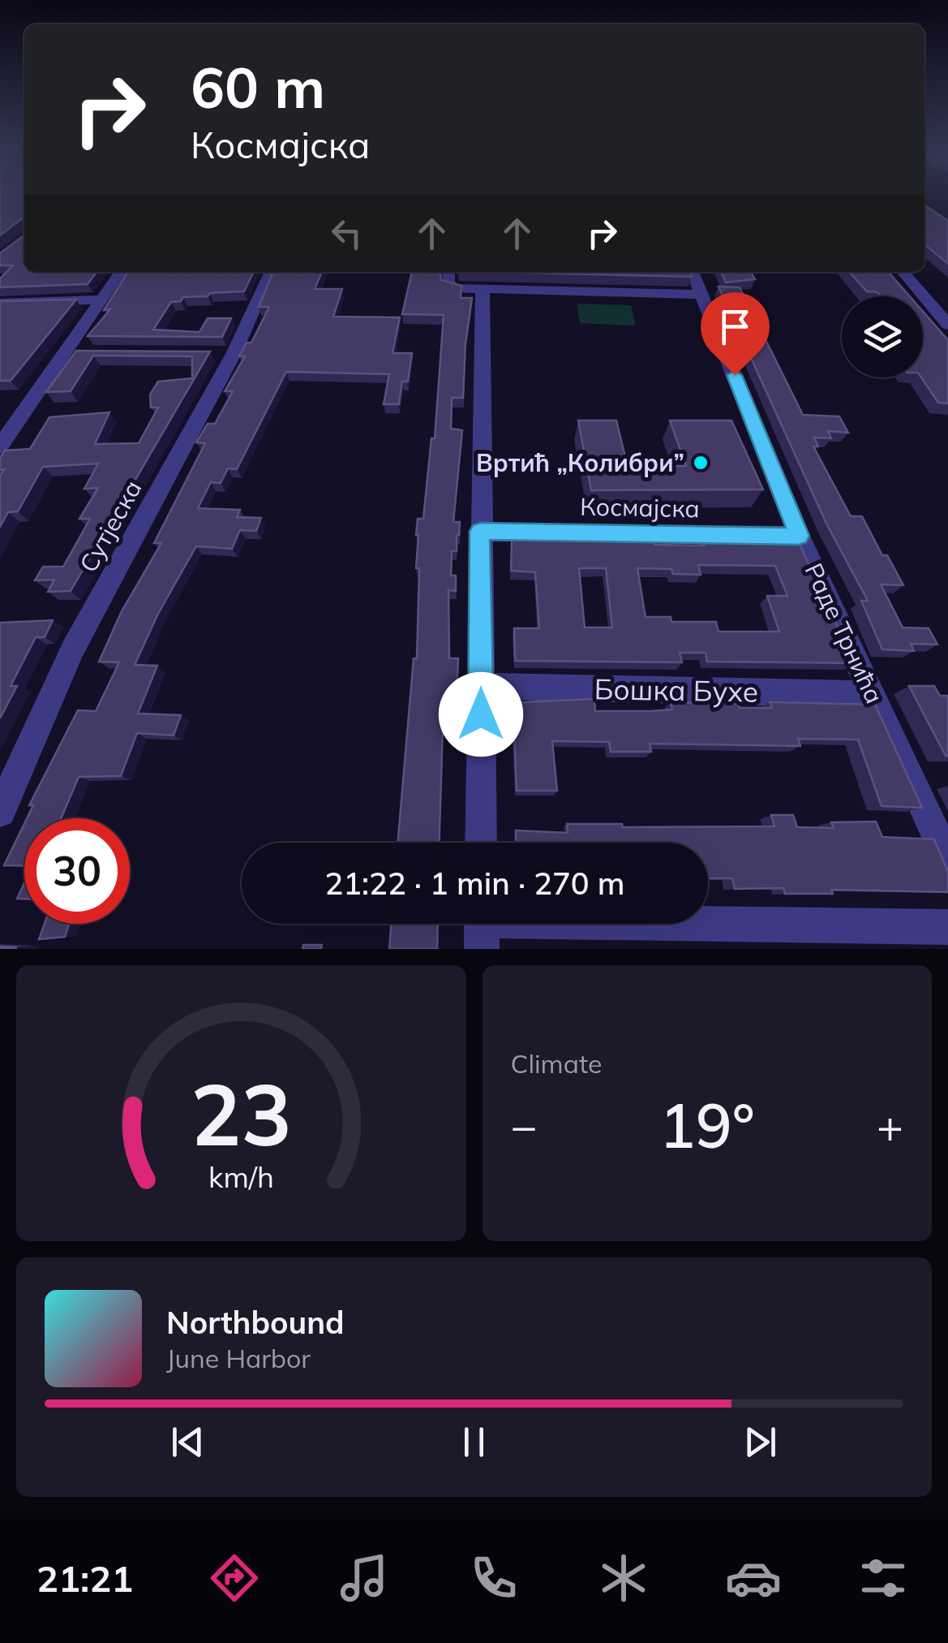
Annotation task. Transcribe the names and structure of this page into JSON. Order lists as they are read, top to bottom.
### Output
{
  "streets": {
    "street": [
      "Космајска",
      "Сутјеска",
      "Раде Трнића",
      "Бошка Бухе"
    ]
  },
  "crossings": [
    ["Космајска", "Раде Трнића"],
    ["Раде Трнића", "Бошка Бухе"]
  ],
  "places": ["Вртић „Колибри”"],
  "page": {
    "turn": ["60 m", "Космајска"],
    "limit": "30",
    "trip": "21:22 · 1 min · 270 m",
    "tile": "Climate",
    "heat": ["−", "19°", "+"],
    "song": ["Northbound", "June Harbor"],
    "tabs": "21:21",
    "gauge": ["23", "km/h"]
  }
}
